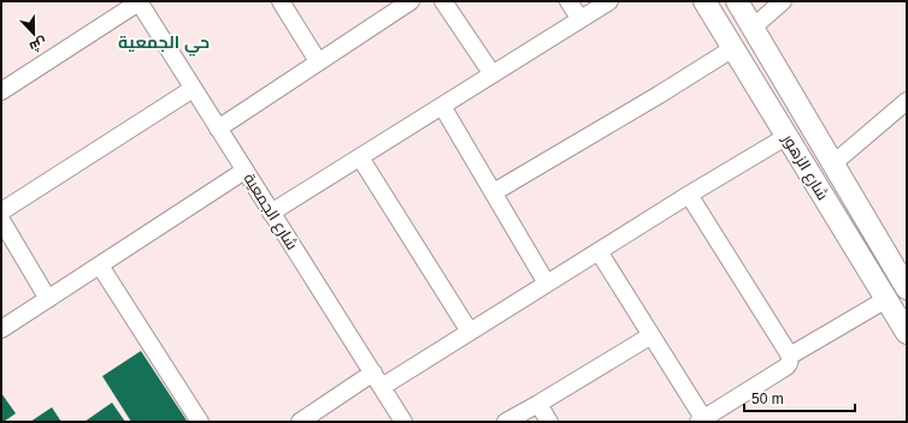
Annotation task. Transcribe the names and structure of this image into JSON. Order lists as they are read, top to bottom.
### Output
{
  "streets": {
    "main road": ["شارع الزهور"],
    "street": ["شارع الجمعية"]
  },
  "districts": ["حي الجمعية"],
  "scale_bar": "50 m",
  "north": "bottom"
}
